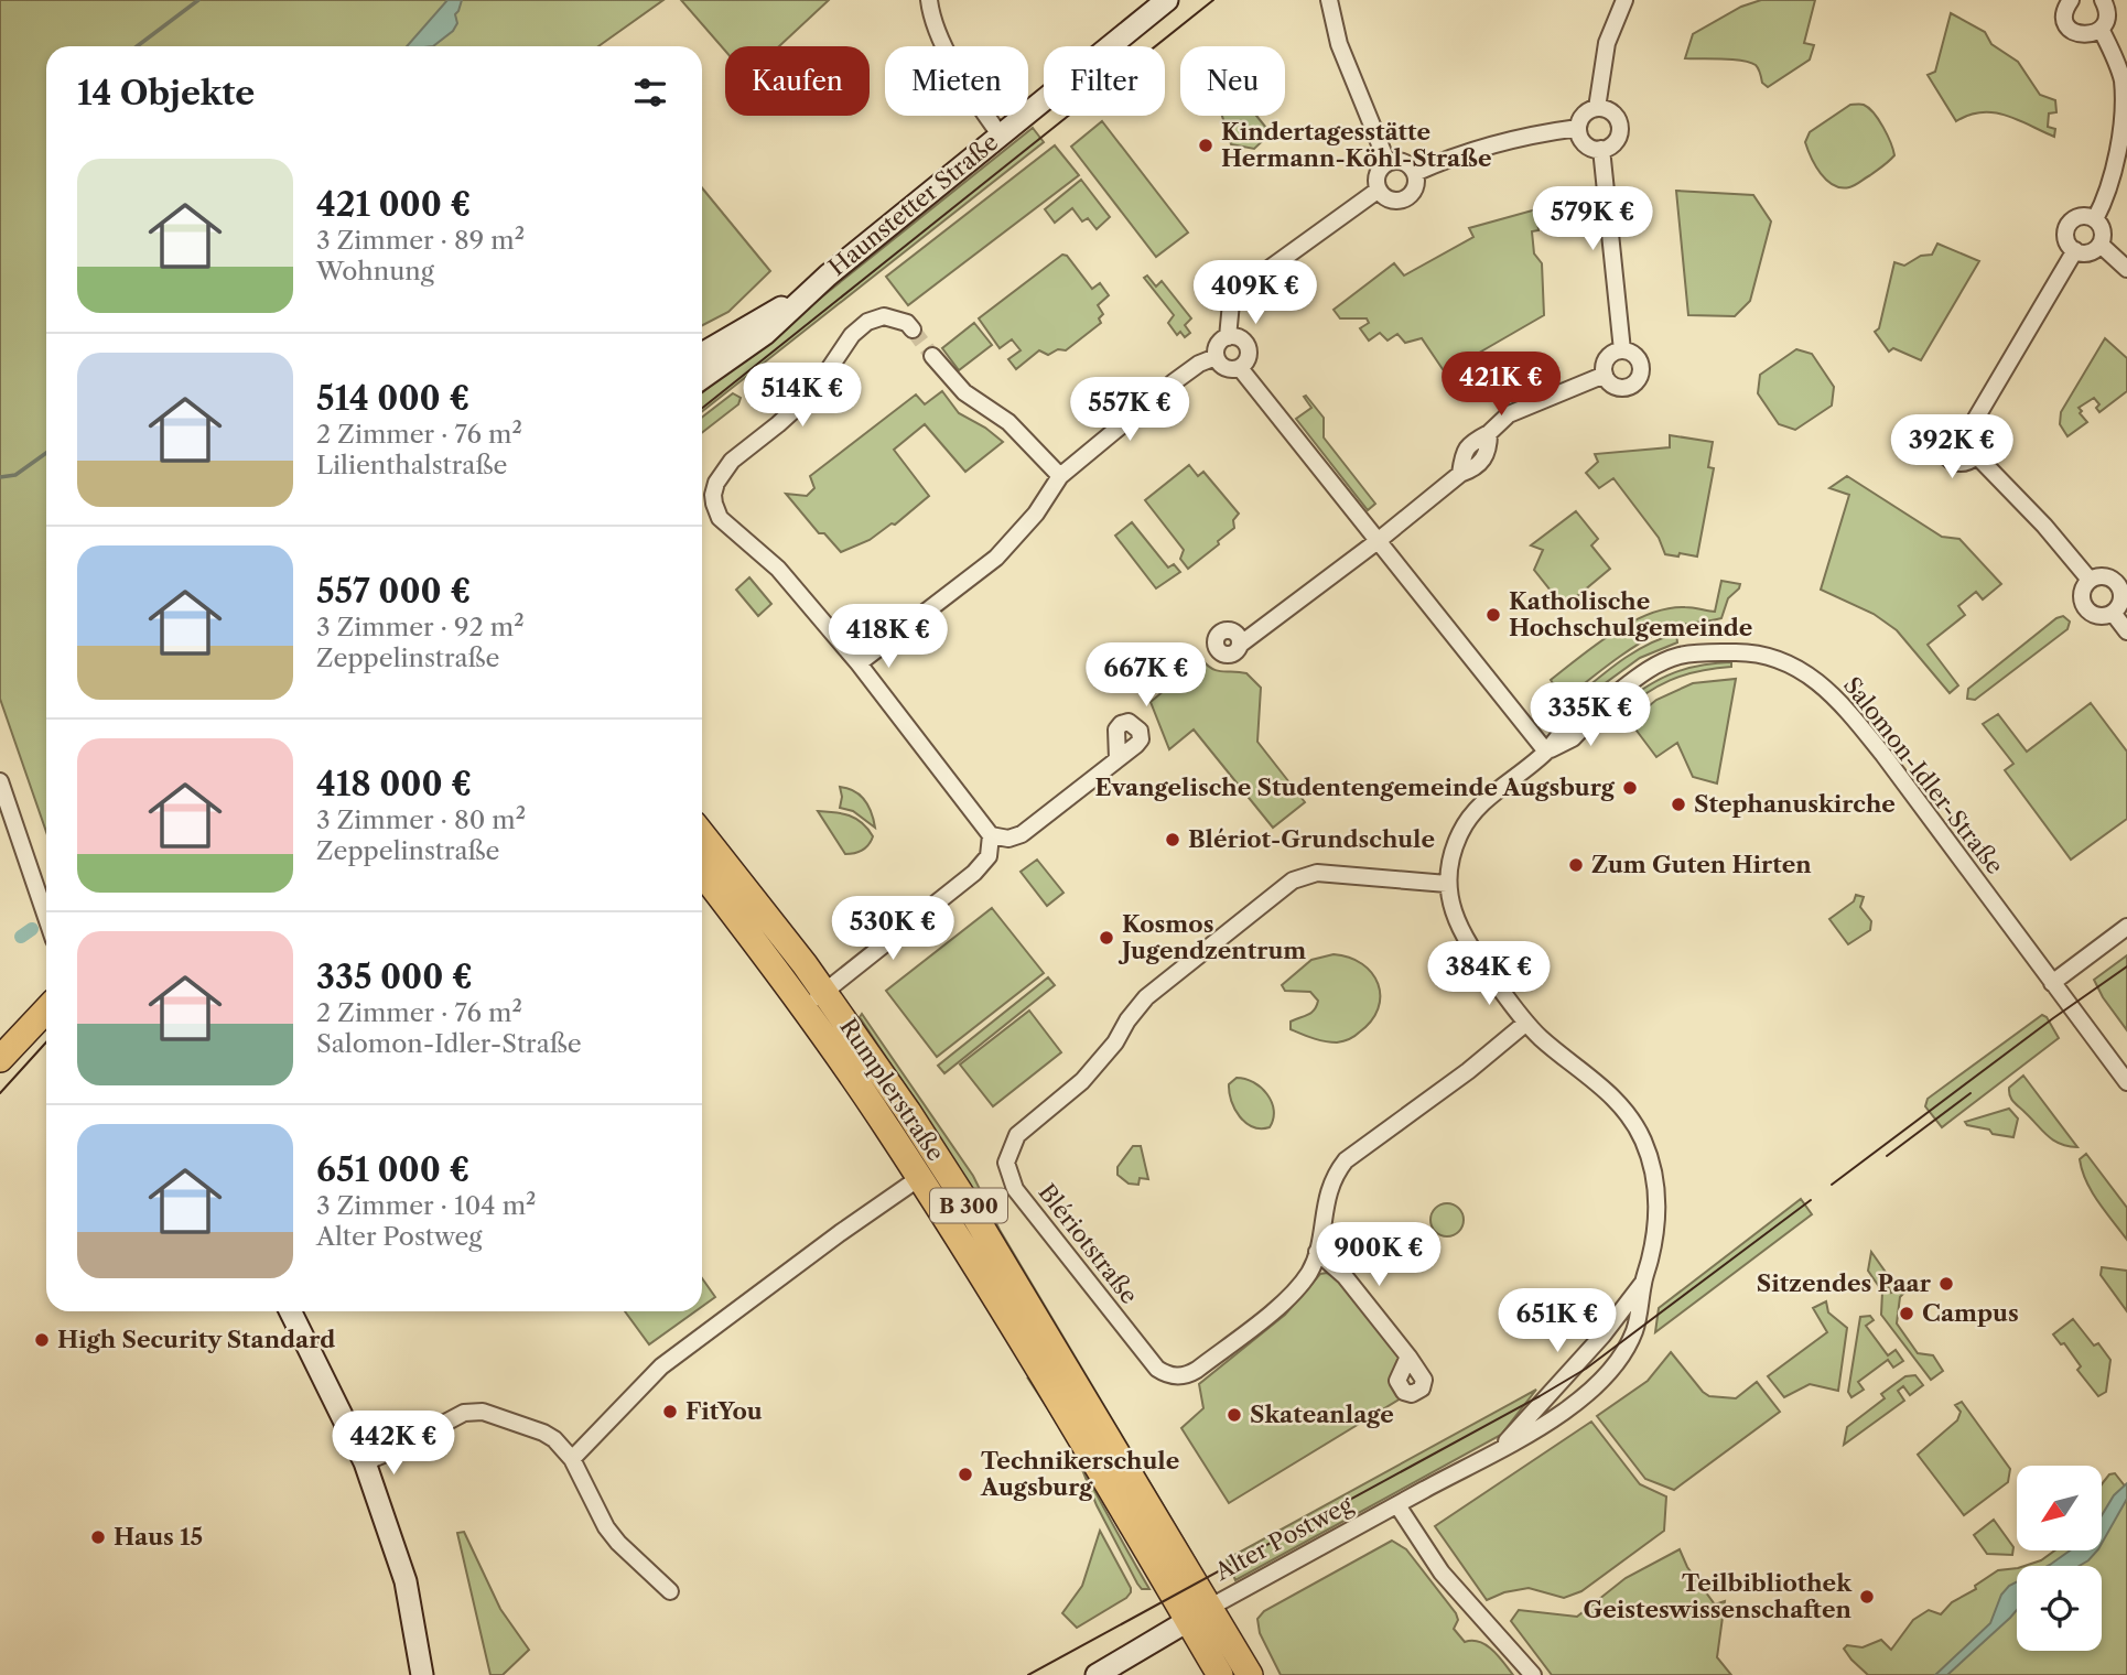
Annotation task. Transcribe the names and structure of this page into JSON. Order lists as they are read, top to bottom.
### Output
{
  "streets": {
    "main road": [
      "Haunstetter Straße",
      "Rumplerstraße",
      "B 300",
      "Alter Postweg"
    ],
    "street": ["Salomon-Idler-Straße", "Blériotstraße"]
  },
  "crossings": [
    ["Salomon-Idler-Straße", "Blériotstraße"],
    ["Salomon-Idler-Straße", "Alter Postweg"],
    ["Rumplerstraße", "B 300"],
    ["Rumplerstraße", "Alter Postweg"],
    ["B 300", "Alter Postweg"]
  ],
  "places": [
    "Kindertagesstätte Hermann-Köhl-Straße",
    "Katholische Hochschulgemeinde",
    "Evangelische Studentengemeinde Augsburg",
    "Stephanuskirche",
    "Blériot-Grundschule",
    "Zum Guten Hirten",
    "Kosmos Jugendzentrum",
    "Sitzendes Paar",
    "Campus",
    "High Security Standard",
    "FitYou",
    "Skateanlage",
    "Technikerschule Augsburg",
    "Haus 15",
    "Teilbibliothek Geisteswissenschaften"
  ],
  "north": "bottom left",
  "page": {
    "chip": [
      "Kaufen",
      "Mieten",
      "Filter",
      "Neu"
    ],
    "heading": "14 Objekte",
    "list": [
      {
        "name": "421 000 €",
        "note": "3 Zimmer · 89 m² · Wohnung"
      },
      {
        "name": "514 000 €",
        "note": "2 Zimmer · 76 m² · Lilienthalstraße"
      },
      {
        "name": "557 000 €",
        "note": "3 Zimmer · 92 m² · Zeppelinstraße"
      },
      {
        "name": "418 000 €",
        "note": "3 Zimmer · 80 m² · Zeppelinstraße"
      },
      {
        "name": "335 000 €",
        "note": "2 Zimmer · 76 m² · Salomon-Idler-Straße"
      },
      {
        "name": "651 000 €",
        "note": "3 Zimmer · 104 m² · Alter Postweg"
      }
    ],
    "price": [
      "579K €",
      "409K €",
      "421K €",
      "514K €",
      "557K €",
      "392K €",
      "418K €",
      "667K €",
      "335K €",
      "530K €",
      "384K €",
      "900K €",
      "651K €",
      "442K €"
    ]
  }
}
